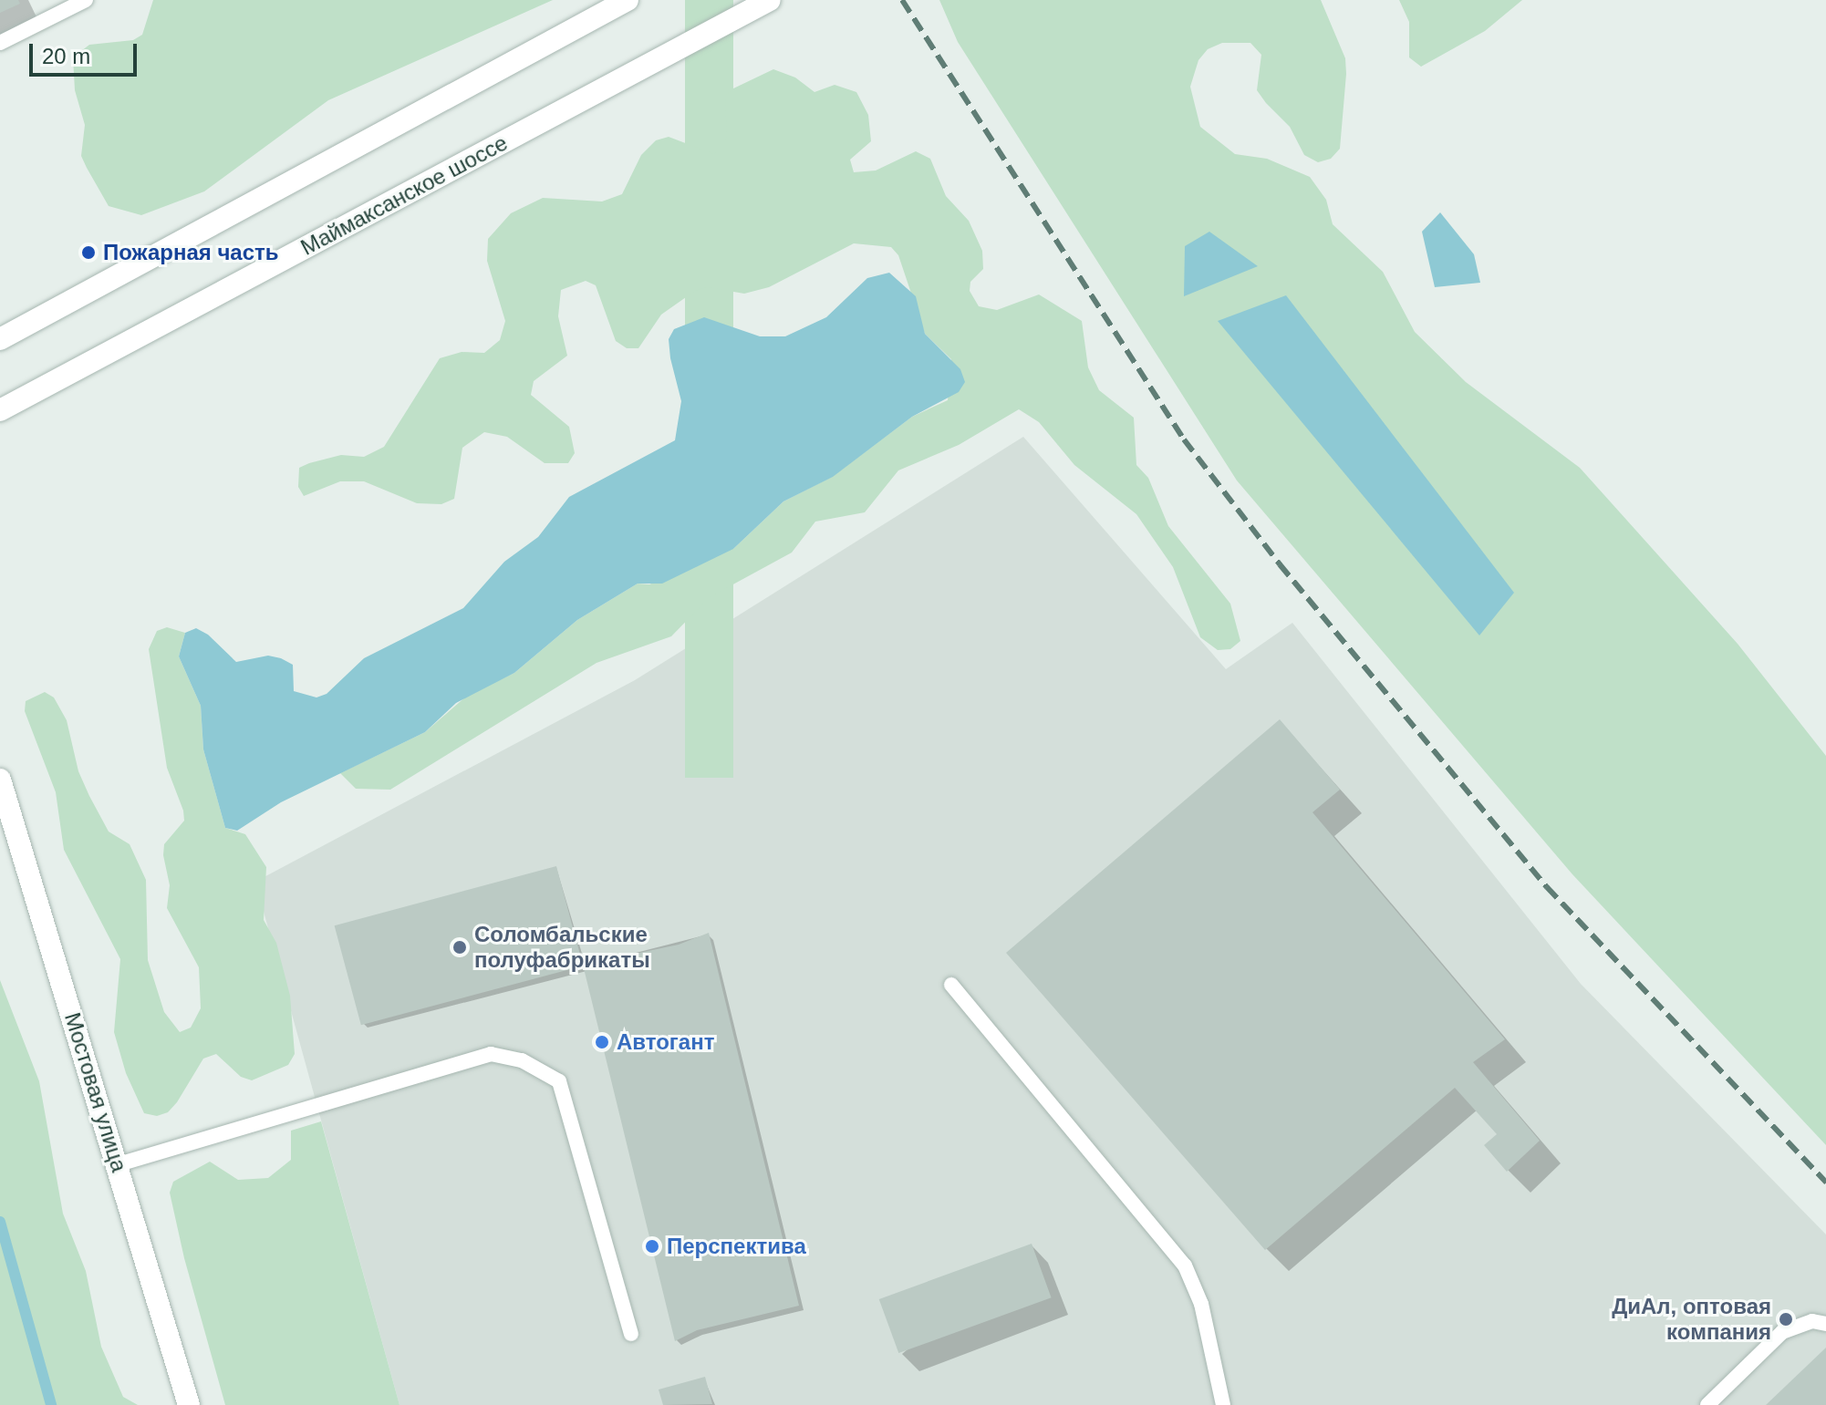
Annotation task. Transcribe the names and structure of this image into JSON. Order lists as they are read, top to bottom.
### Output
{
  "streets": {
    "main road": ["Маймаксанское шоссе", "Мостовая улица"]
  },
  "places": [
    "Пожарная часть",
    "Соломбальские полуфабрикаты",
    "Автогант",
    "Перспектива",
    "ДиАл, оптовая компания"
  ],
  "scale_bar": "20 m"
}
